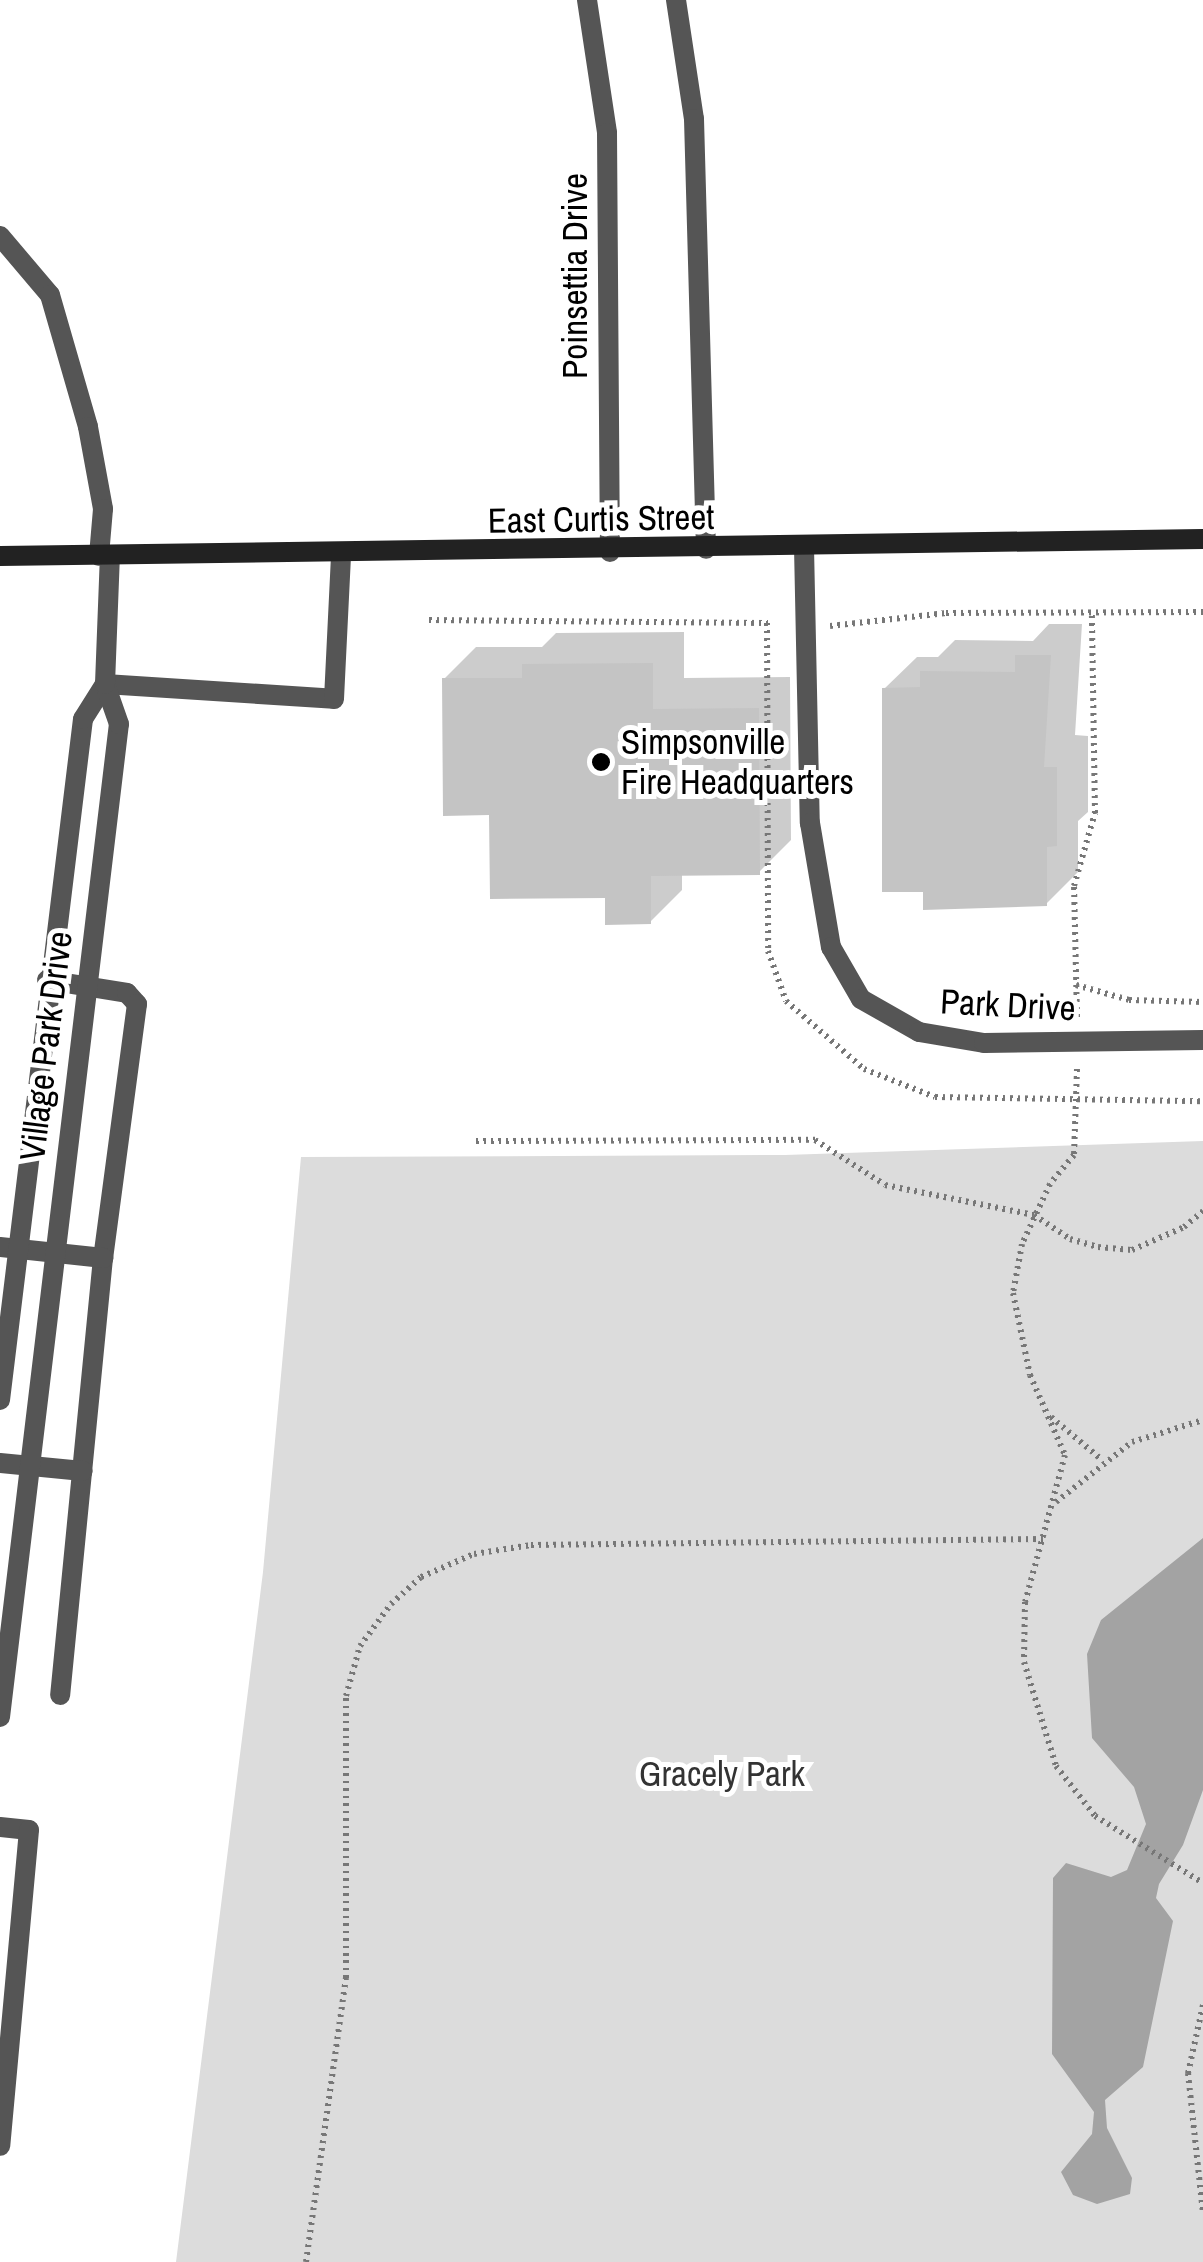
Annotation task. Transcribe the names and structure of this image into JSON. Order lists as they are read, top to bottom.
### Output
{
  "streets": {
    "main road": ["East Curtis Street"],
    "street": ["Poinsettia Drive", "Park Drive", "Village Park Drive"]
  },
  "crossings": [
    ["Poinsettia Drive", "East Curtis Street"],
    ["East Curtis Street", "Park Drive"],
    ["East Curtis Street", "Village Park Drive"]
  ],
  "parks": ["Gracely Park"],
  "places": ["Simpsonville Fire Headquarters"]
}
